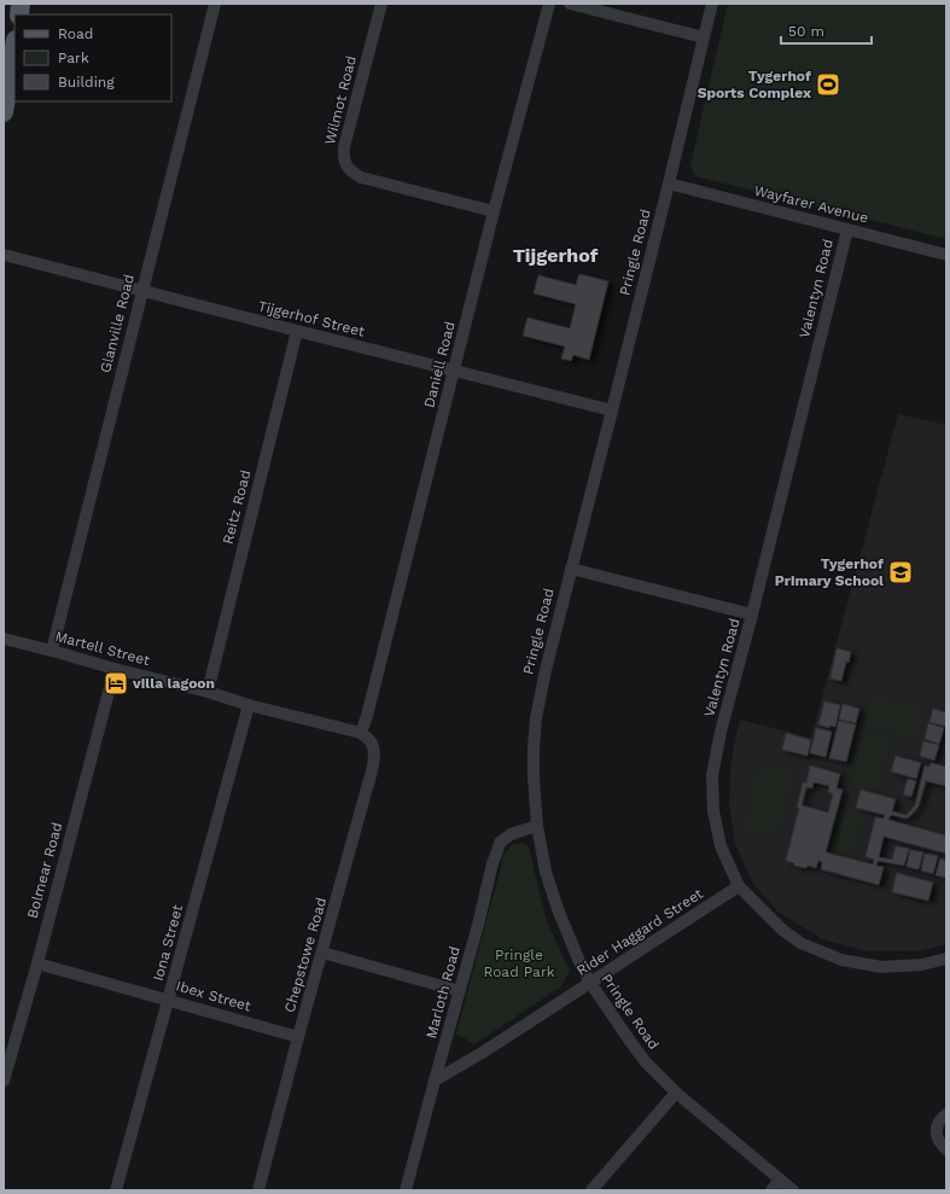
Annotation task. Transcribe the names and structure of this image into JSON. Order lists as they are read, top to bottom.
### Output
{
  "streets": {
    "street": [
      "Wilmot Road",
      "Wayfarer Avenue",
      "Pringle Road",
      "Valentyn Road",
      "Tijgerhof Street",
      "Glanville Road",
      "Daniell Road",
      "Reitz Road",
      "Martell Street",
      "Bolmear Road",
      "Rider Haggard Street",
      "Iona Street",
      "Chepstowe Road",
      "Marloth Road",
      "Ibex Street"
    ]
  },
  "crossings": [
    ["Wilmot Road", "Daniell Road"],
    ["Wayfarer Avenue", "Pringle Road"],
    ["Wayfarer Avenue", "Valentyn Road"],
    ["Pringle Road", "Tijgerhof Street"],
    ["Pringle Road", "Rider Haggard Street"],
    ["Pringle Road", "Marloth Road"],
    ["Valentyn Road", "Rider Haggard Street"],
    ["Tijgerhof Street", "Glanville Road"],
    ["Tijgerhof Street", "Daniell Road"],
    ["Tijgerhof Street", "Reitz Road"],
    ["Glanville Road", "Martell Street"],
    ["Daniell Road", "Martell Street"],
    ["Daniell Road", "Chepstowe Road"],
    ["Reitz Road", "Martell Street"],
    ["Martell Street", "Bolmear Road"],
    ["Martell Street", "Iona Street"],
    ["Martell Street", "Chepstowe Road"],
    ["Bolmear Road", "Ibex Street"],
    ["Rider Haggard Street", "Marloth Road"],
    ["Iona Street", "Ibex Street"],
    ["Chepstowe Road", "Ibex Street"]
  ],
  "districts": ["Tijgerhof"],
  "parks": ["Pringle Road Park"],
  "places": {
    "sports": ["Tygerhof Sports Complex"],
    "school or university": ["Tygerhof Primary School"],
    "hotel": ["villa lagoon"]
  },
  "legend": ["Road", "Park", "Building"],
  "scale_bar": "50 m"
}
